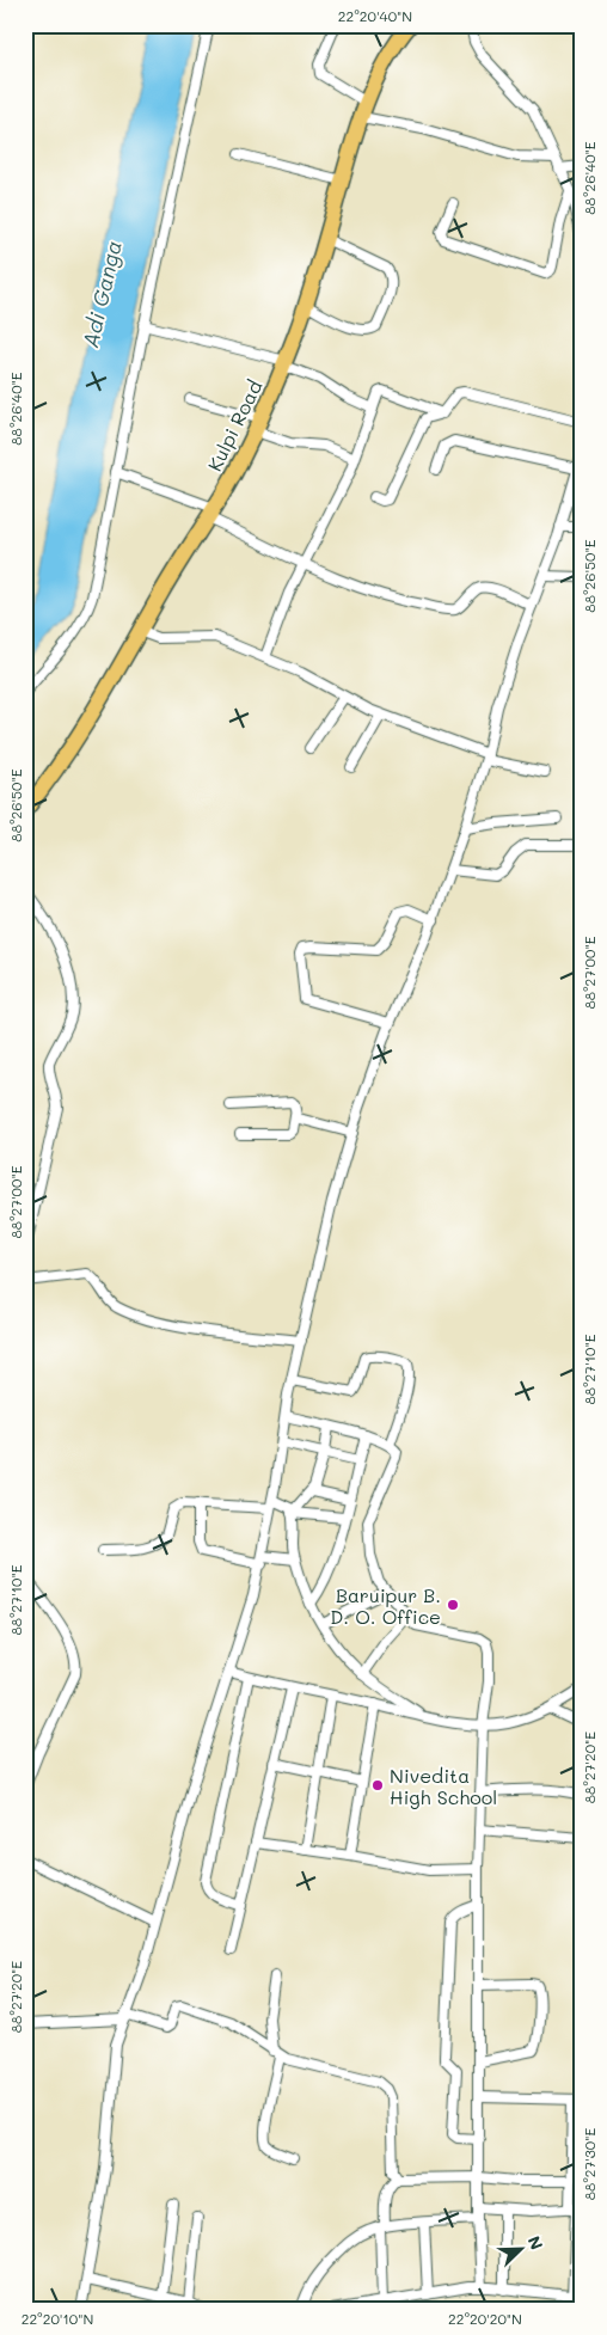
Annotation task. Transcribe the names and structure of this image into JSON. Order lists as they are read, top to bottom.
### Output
{
  "streets": {
    "main road": ["Kulpi Road"]
  },
  "water": ["Adi Ganga"],
  "places": ["Baruipur B. D. O. Office", "Nivedita High School"],
  "north": "top right",
  "coordinates": [
    "22°20'40\"N",
    "88°26'40\"E",
    "88°26'50\"E",
    "88°27'00\"E",
    "88°27'10\"E",
    "88°27'20\"E",
    "88°27'30\"E",
    "22°20'10\"N",
    "22°20'20\"N"
  ]
}
